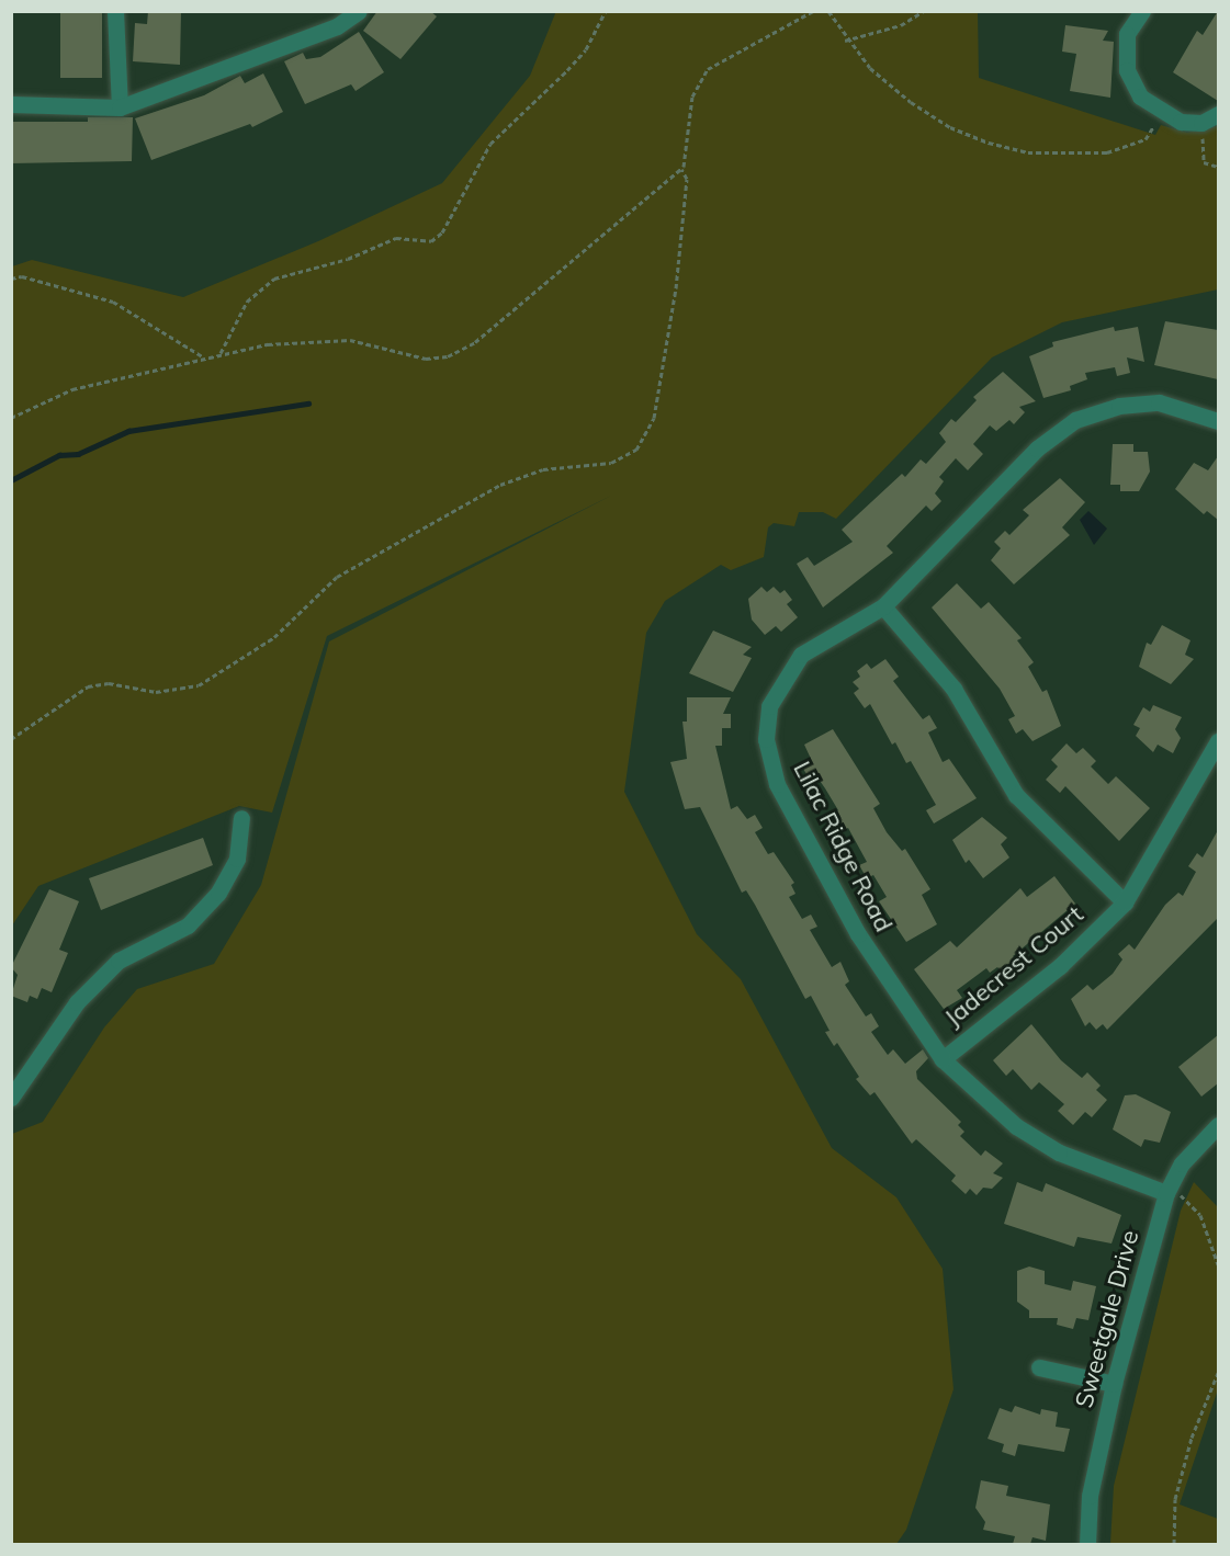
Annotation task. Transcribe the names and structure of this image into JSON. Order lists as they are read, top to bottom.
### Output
{
  "streets": {
    "street": ["Lilac Ridge Road", "Jadecrest Court", "Sweetgale Drive"]
  },
  "crossings": [
    ["Lilac Ridge Road", "Jadecrest Court"],
    ["Lilac Ridge Road", "Sweetgale Drive"]
  ]
}
